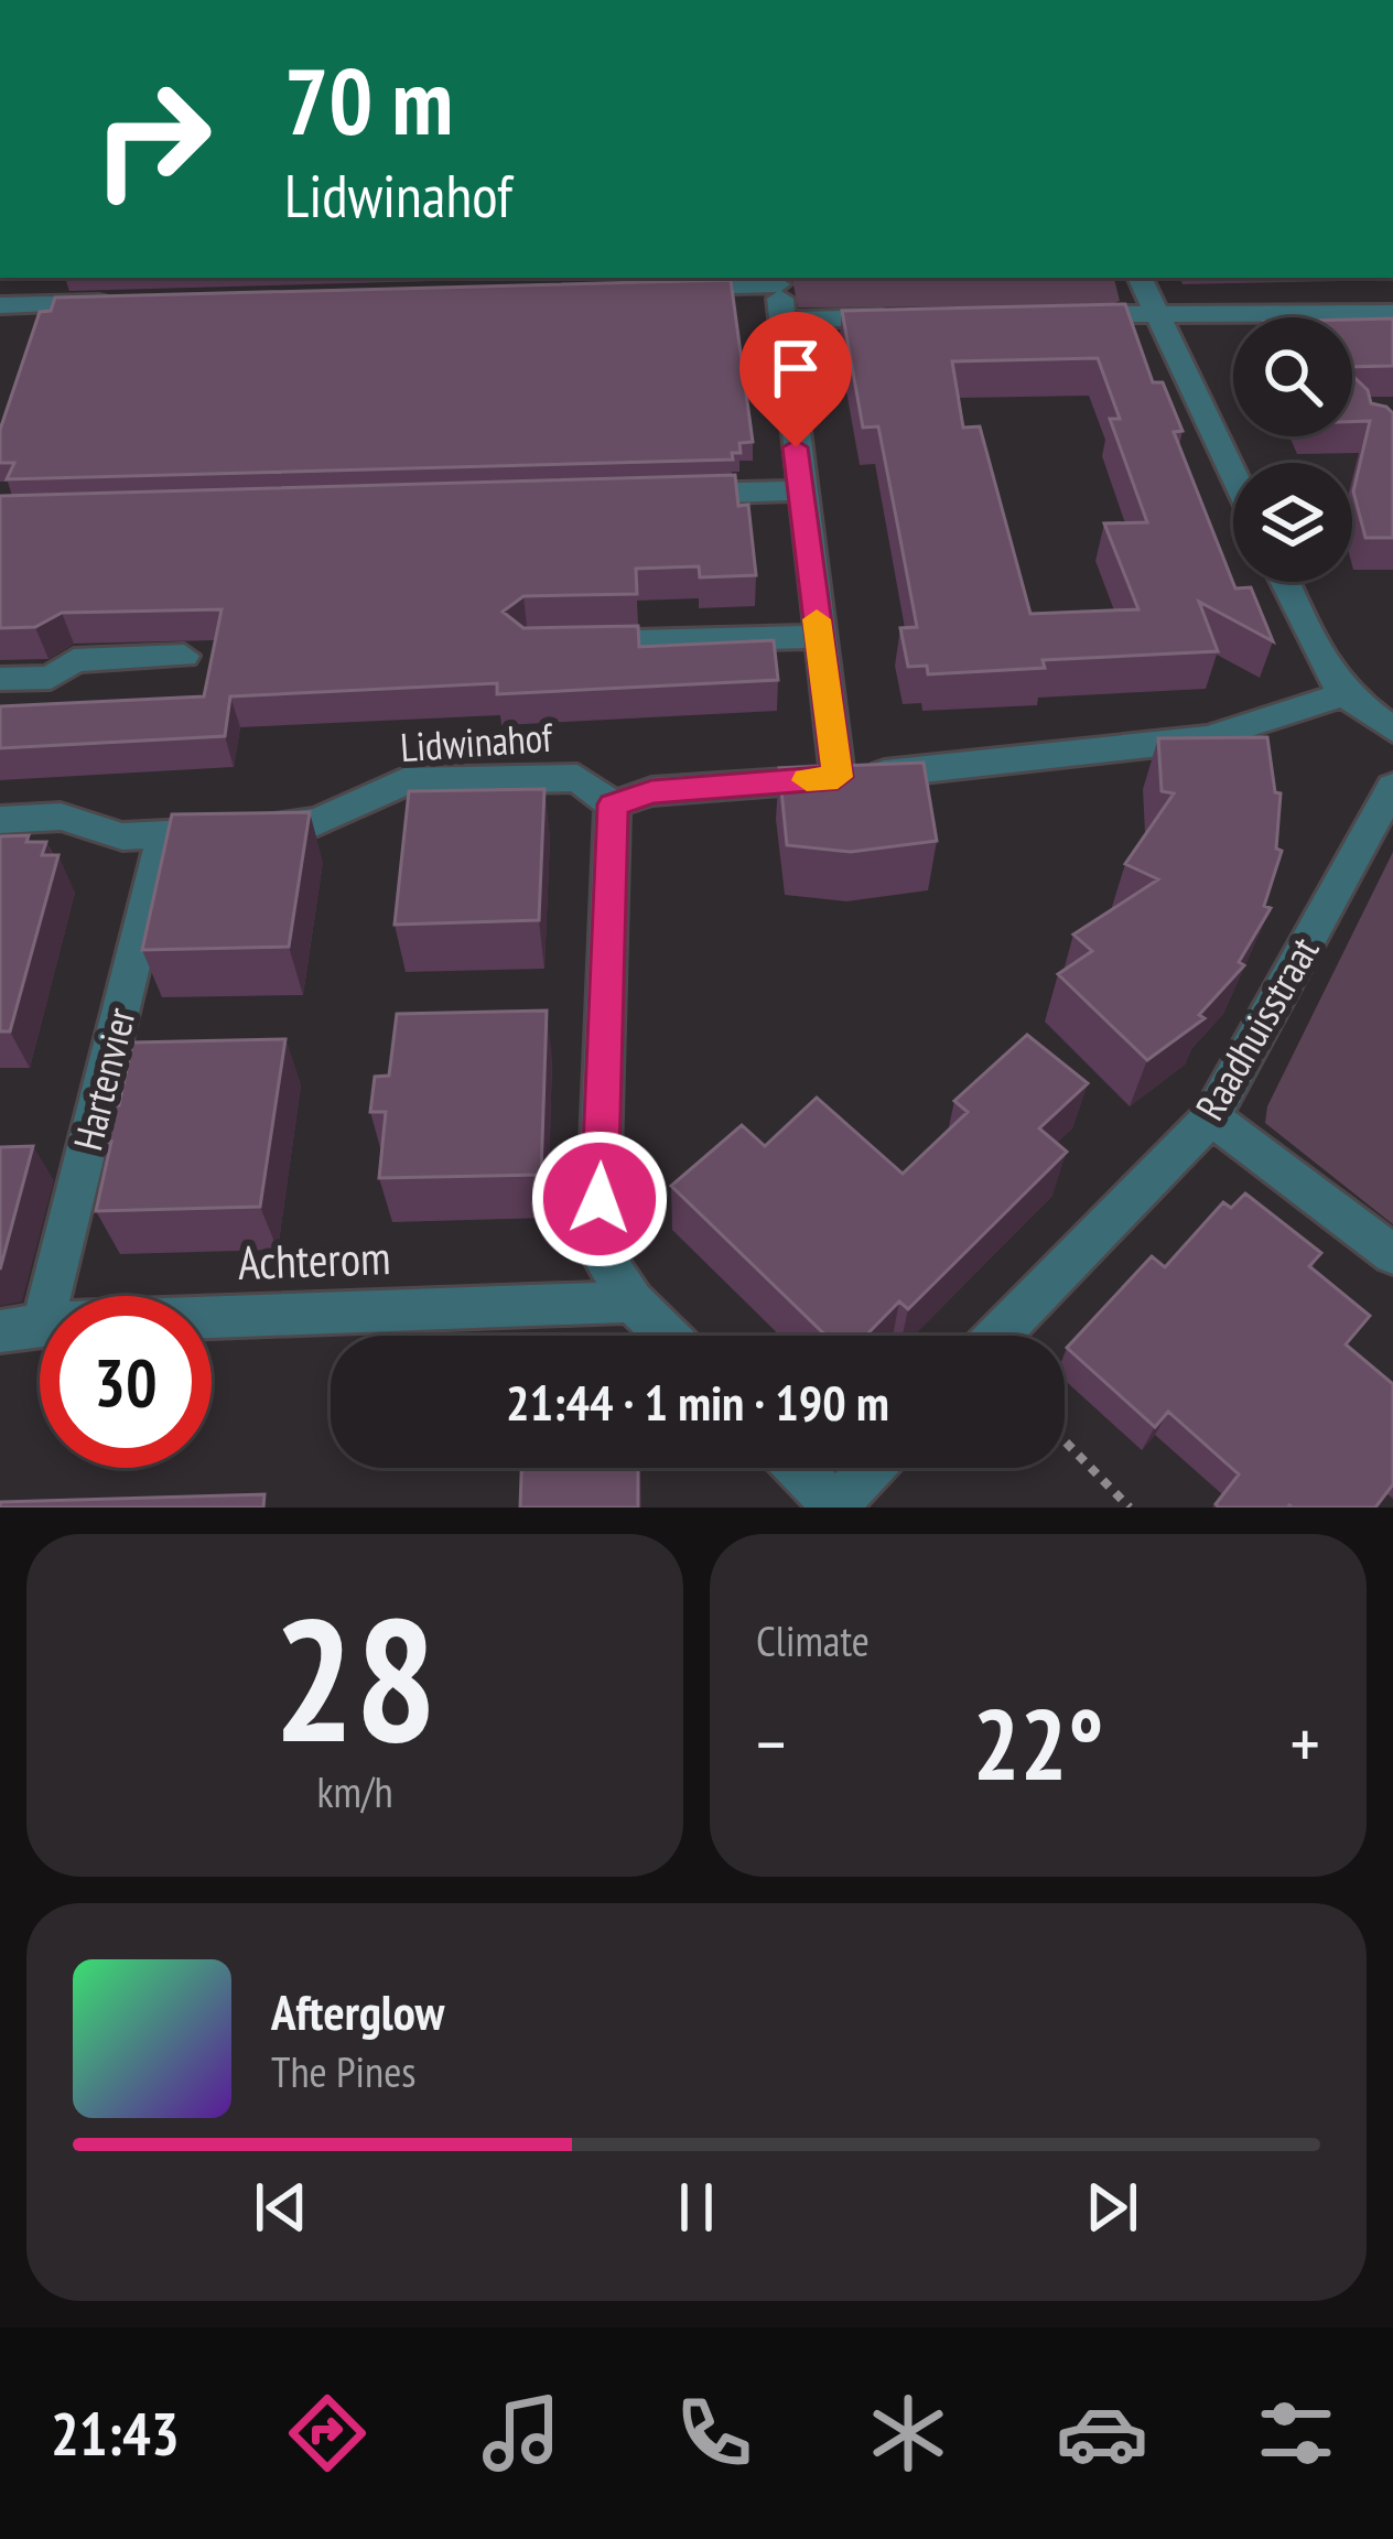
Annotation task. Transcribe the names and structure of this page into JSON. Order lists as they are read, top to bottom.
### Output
{
  "streets": {
    "street": [
      "Lidwinahof",
      "Raadhuisstraat",
      "Hartenvier",
      "Achterom"
    ]
  },
  "crossings": [
    ["Lidwinahof", "Hartenvier"]
  ],
  "page": {
    "turn": ["70 m", "Lidwinahof"],
    "limit": "30",
    "trip": "21:44 · 1 min · 190 m",
    "tile": [
      ["28", "km/h"],
      "Climate"
    ],
    "heat": ["−", "22°", "+"],
    "song": ["Afterglow", "The Pines"],
    "tabs": "21:43"
  }
}
